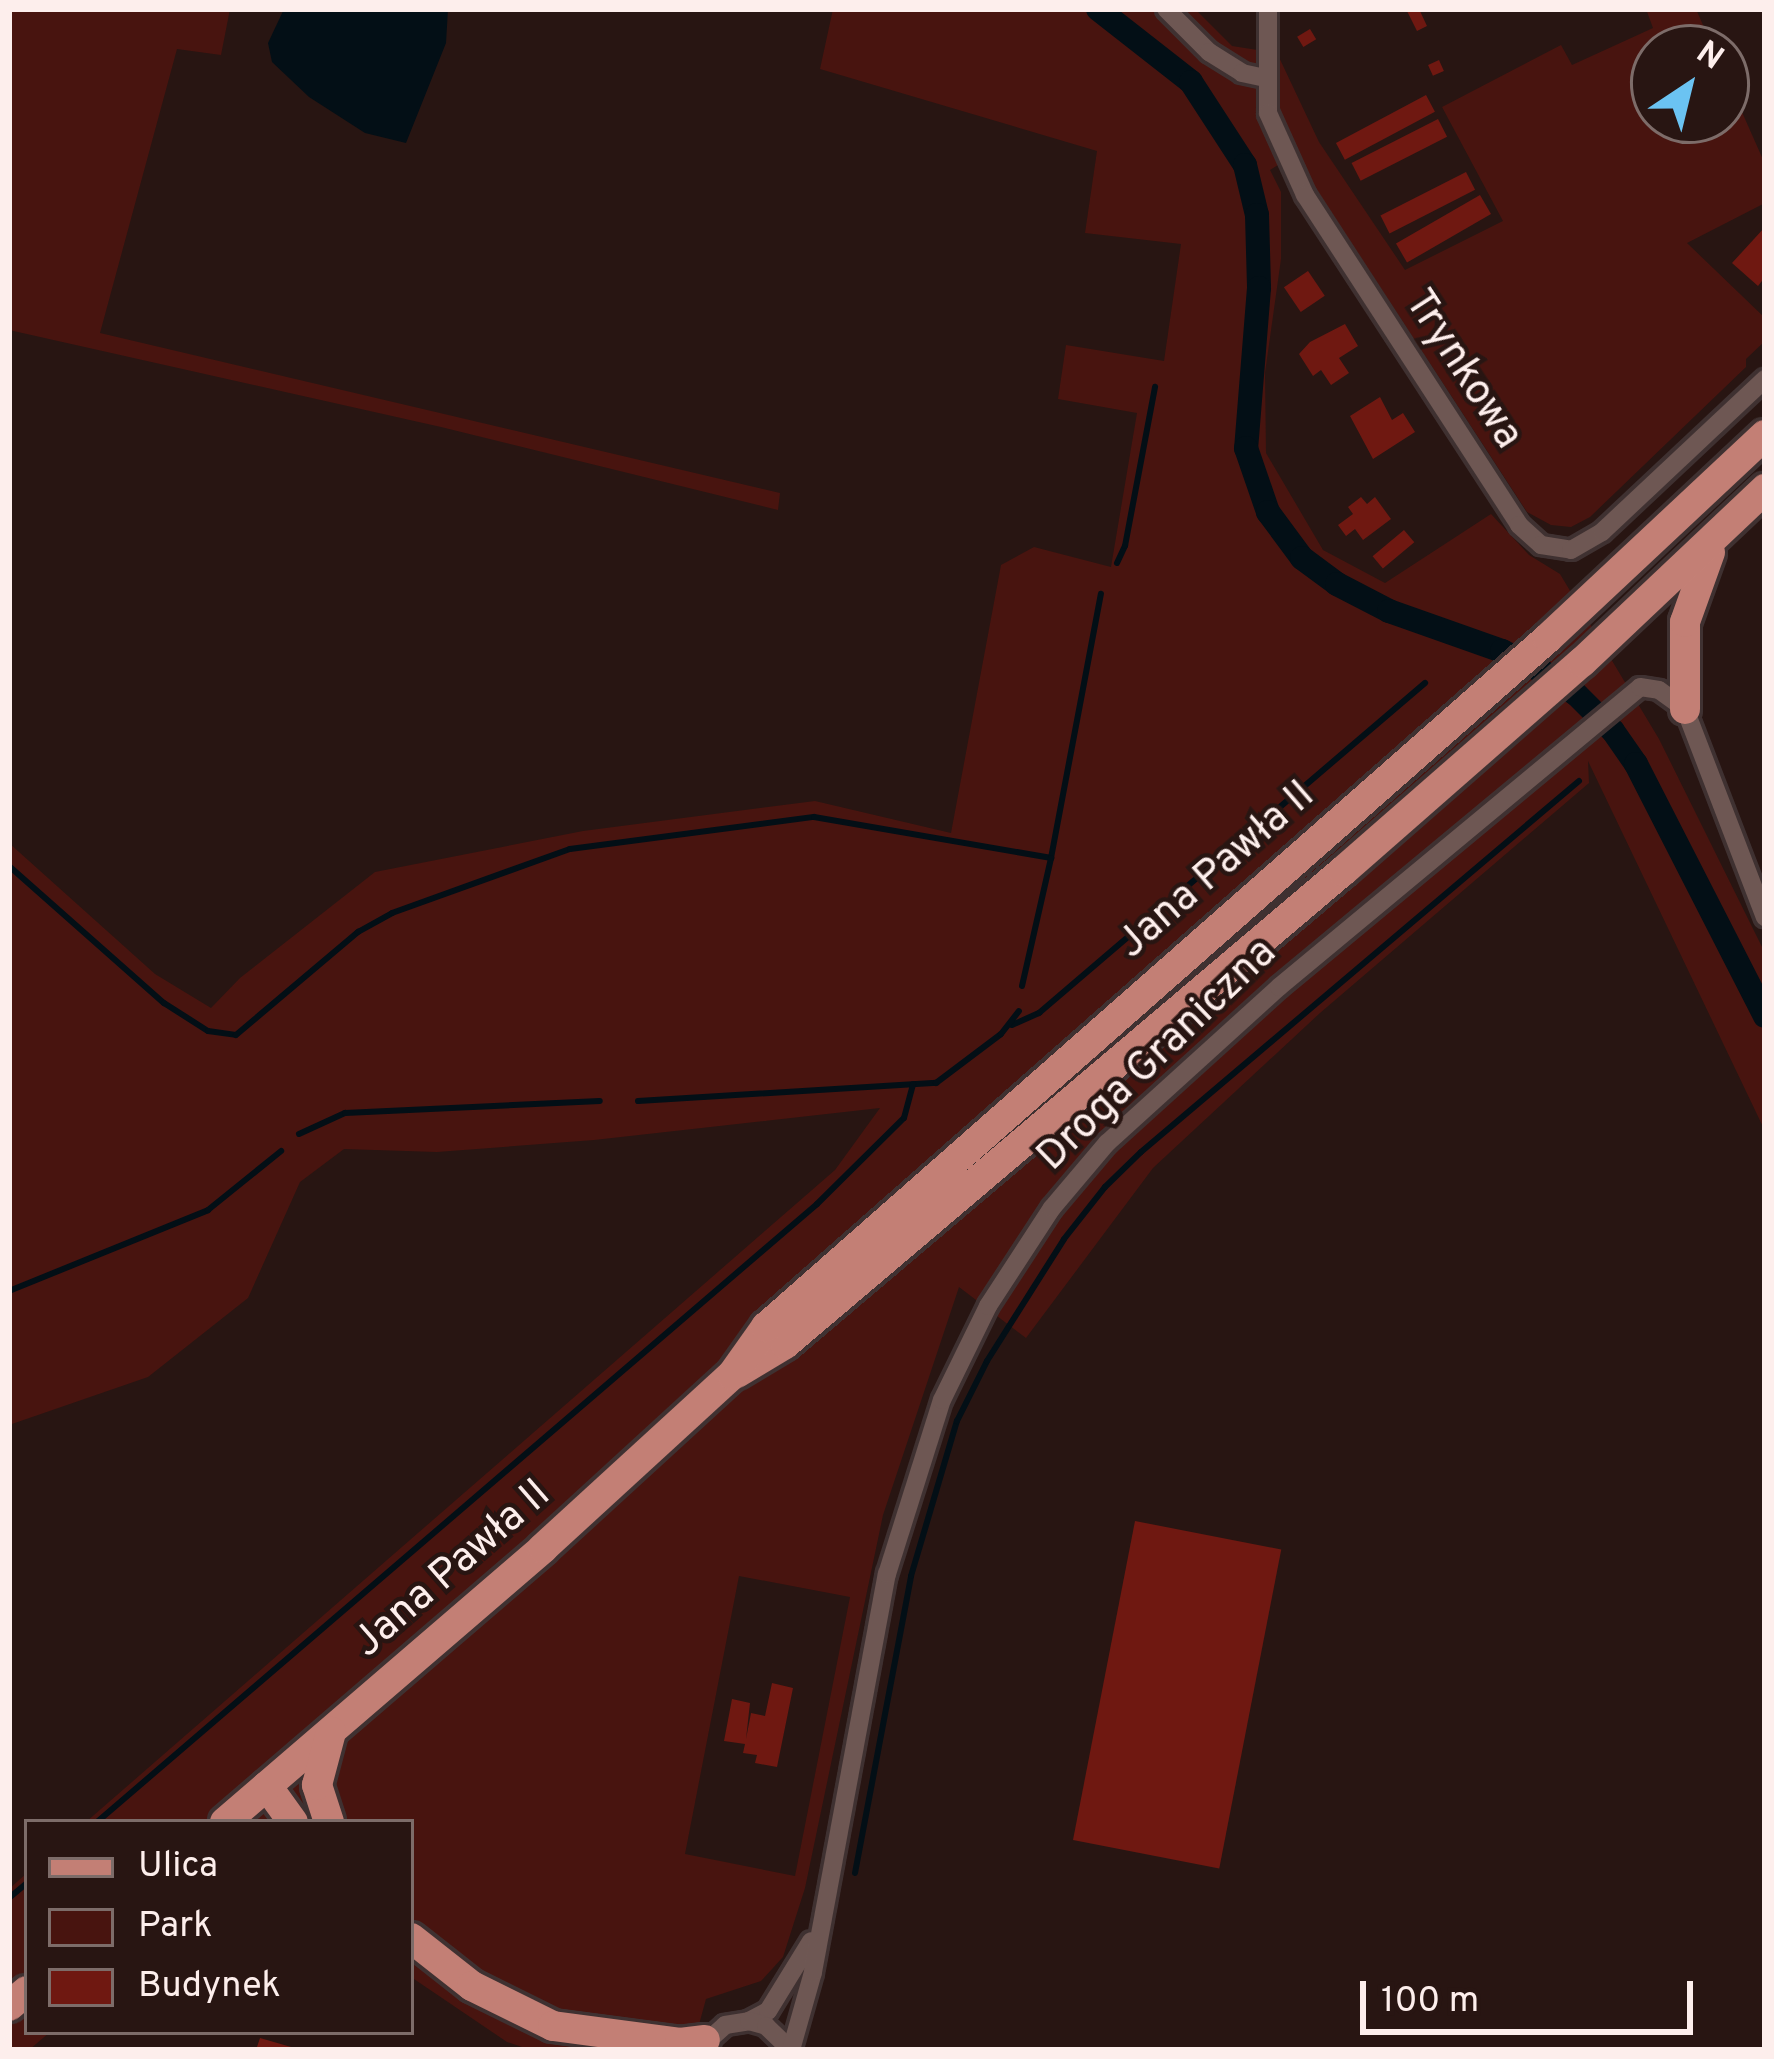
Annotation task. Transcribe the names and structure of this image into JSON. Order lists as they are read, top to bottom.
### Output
{
  "streets": {
    "main road": ["Jana Pawła II"],
    "street": ["Trynkowa", "Droga Graniczna"]
  },
  "legend": ["Ulica", "Park", "Budynek"],
  "scale_bar": "100 m",
  "north": "top right"
}
